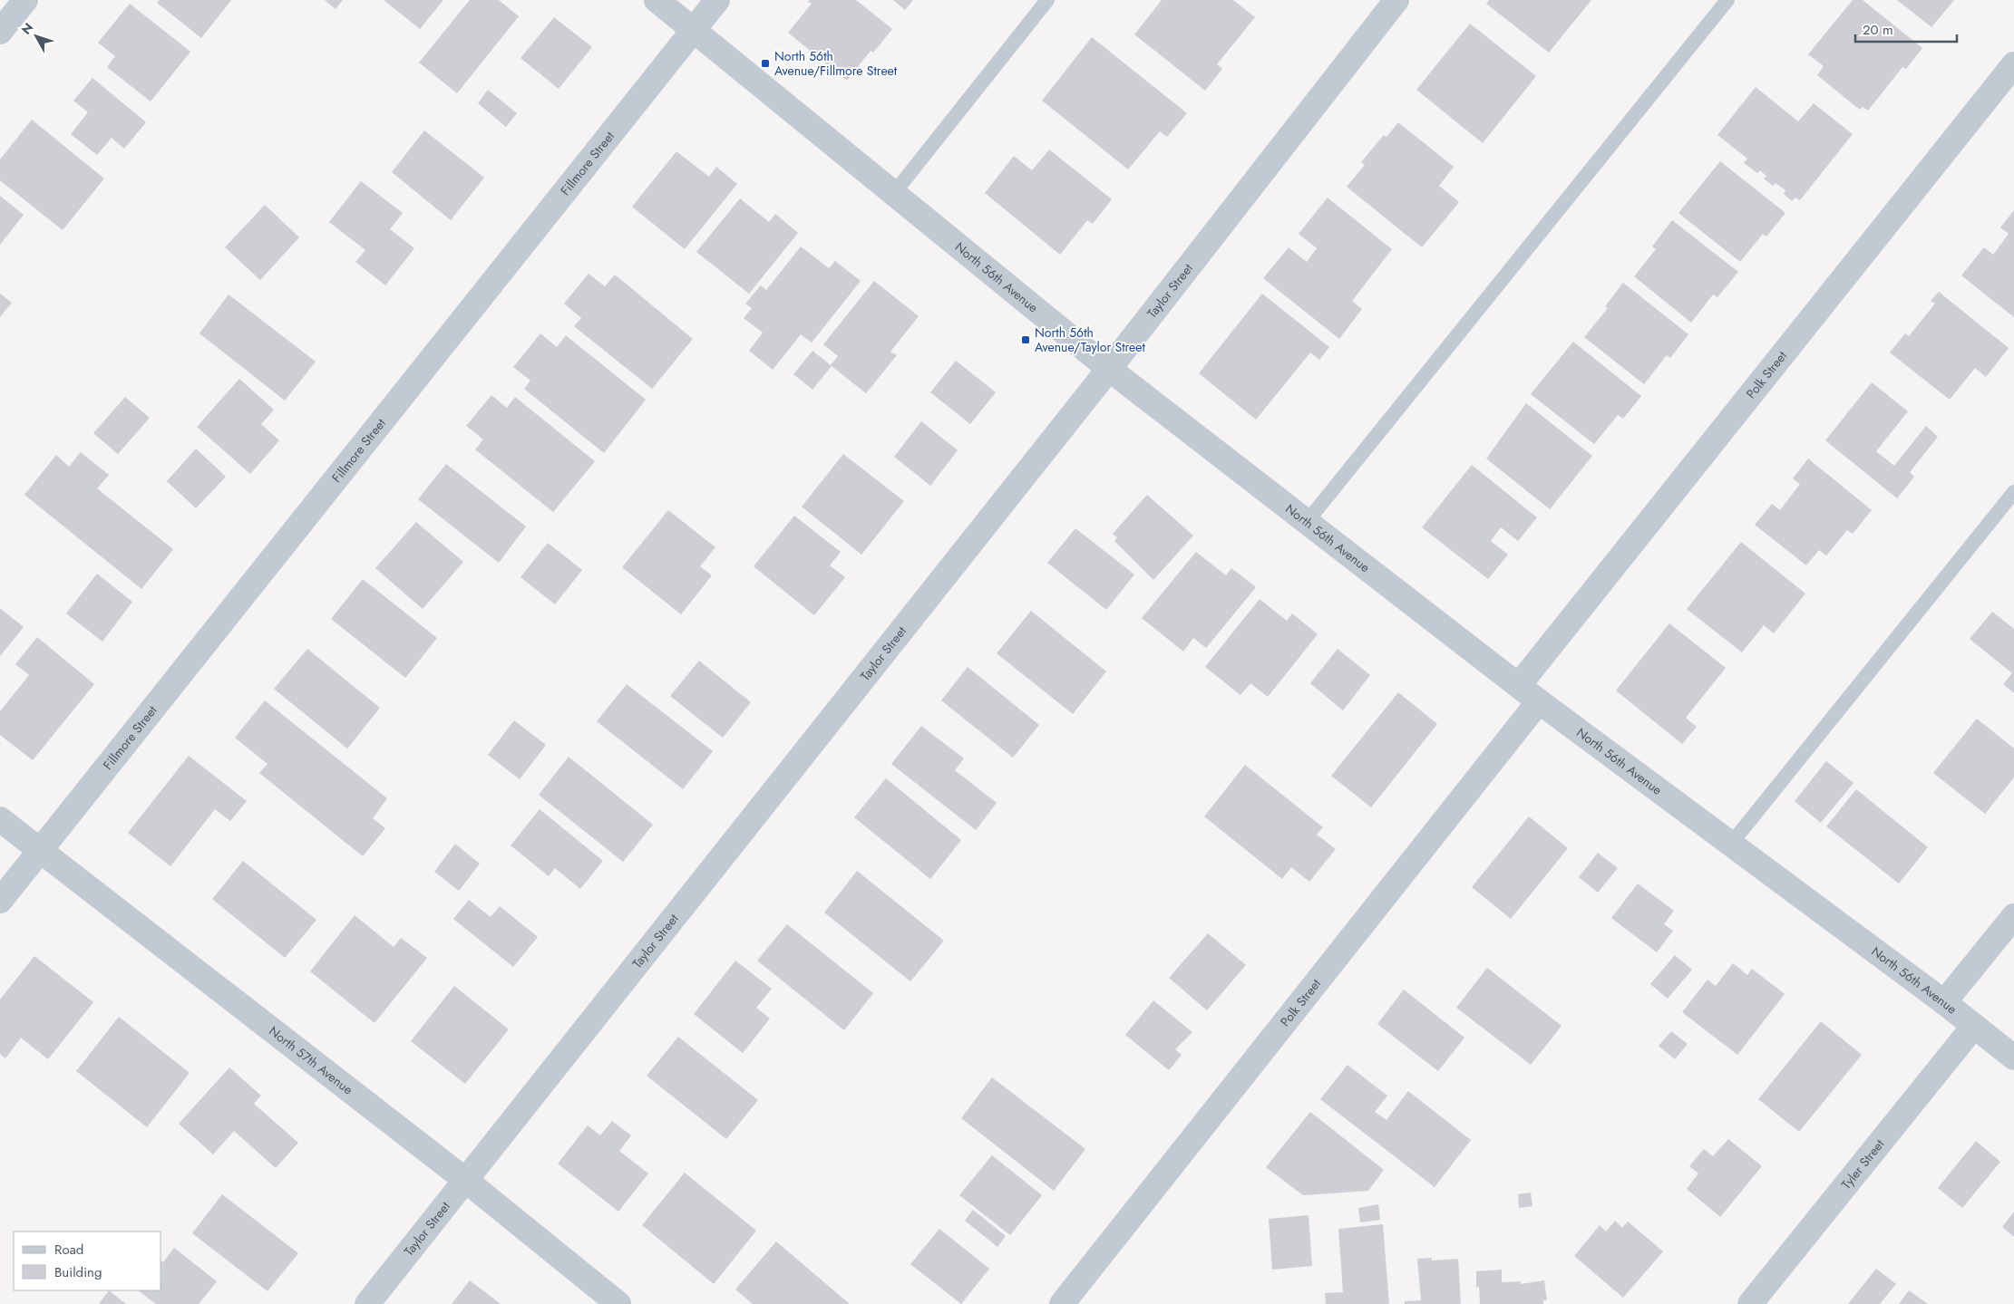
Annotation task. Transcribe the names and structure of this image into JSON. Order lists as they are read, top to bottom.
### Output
{
  "streets": {
    "street": [
      "Fillmore Street",
      "North 56th Avenue",
      "Taylor Street",
      "Polk Street",
      "North 57th Avenue",
      "Tyler Street"
    ]
  },
  "crossings": [
    ["Fillmore Street", "North 56th Avenue"],
    ["Fillmore Street", "North 57th Avenue"],
    ["North 56th Avenue", "Taylor Street"],
    ["North 56th Avenue", "Polk Street"],
    ["North 56th Avenue", "Tyler Street"],
    ["Taylor Street", "North 57th Avenue"]
  ],
  "places": {
    "transit": ["North 56th Avenue/Fillmore Street", "North 56th Avenue/Taylor Street"]
  },
  "legend": ["Road", "Building"],
  "scale_bar": "20 m",
  "north": "top left"
}
